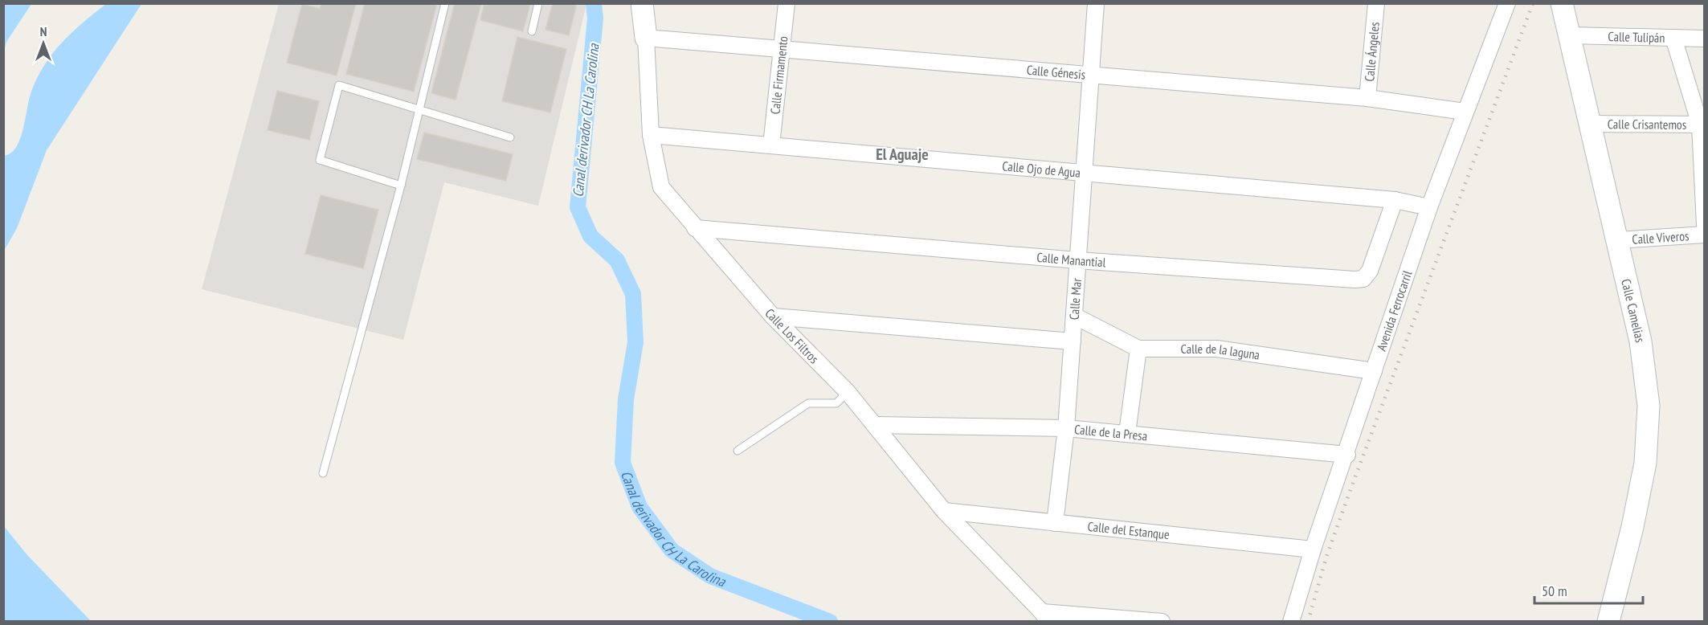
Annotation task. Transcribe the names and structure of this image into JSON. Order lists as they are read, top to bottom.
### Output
{
  "streets": {
    "street": [
      "Calle Tulipán",
      "Calle Ángeles",
      "Calle Génesis",
      "Calle Firmamento",
      "Calle Crisantemos",
      "Calle Ojo de Agua",
      "Calle Viveros",
      "Calle Manantial",
      "Calle Mar",
      "Avenida Ferrocarril",
      "Calle Camelias",
      "Calle Los Filtros",
      "Calle de la laguna",
      "Calle de la Presa",
      "Calle del Estanque"
    ]
  },
  "crossings": [
    ["Calle Tulipán", "Calle Camelias"],
    ["Calle Ángeles", "Calle Génesis"],
    ["Calle Génesis", "Calle Firmamento"],
    ["Calle Génesis", "Calle Mar"],
    ["Calle Génesis", "Avenida Ferrocarril"],
    ["Calle Génesis", "Calle Los Filtros"],
    ["Calle Firmamento", "Calle Ojo de Agua"],
    ["Calle Crisantemos", "Calle Camelias"],
    ["Calle Ojo de Agua", "Calle Manantial"],
    ["Calle Ojo de Agua", "Calle Mar"],
    ["Calle Ojo de Agua", "Avenida Ferrocarril"],
    ["Calle Ojo de Agua", "Calle Los Filtros"],
    ["Calle Viveros", "Calle Camelias"],
    ["Calle Manantial", "Calle Mar"],
    ["Calle Manantial", "Calle Los Filtros"],
    ["Calle Mar", "Calle de la laguna"],
    ["Calle Mar", "Calle de la Presa"],
    ["Calle Mar", "Calle del Estanque"],
    ["Avenida Ferrocarril", "Calle de la laguna"],
    ["Avenida Ferrocarril", "Calle de la Presa"],
    ["Avenida Ferrocarril", "Calle del Estanque"],
    ["Calle Los Filtros", "Calle de la Presa"],
    ["Calle Los Filtros", "Calle del Estanque"]
  ],
  "districts": ["El Aguaje"],
  "water": ["Canal derivador CH La Carolina"],
  "scale_bar": "50 m",
  "north": "top"
}
